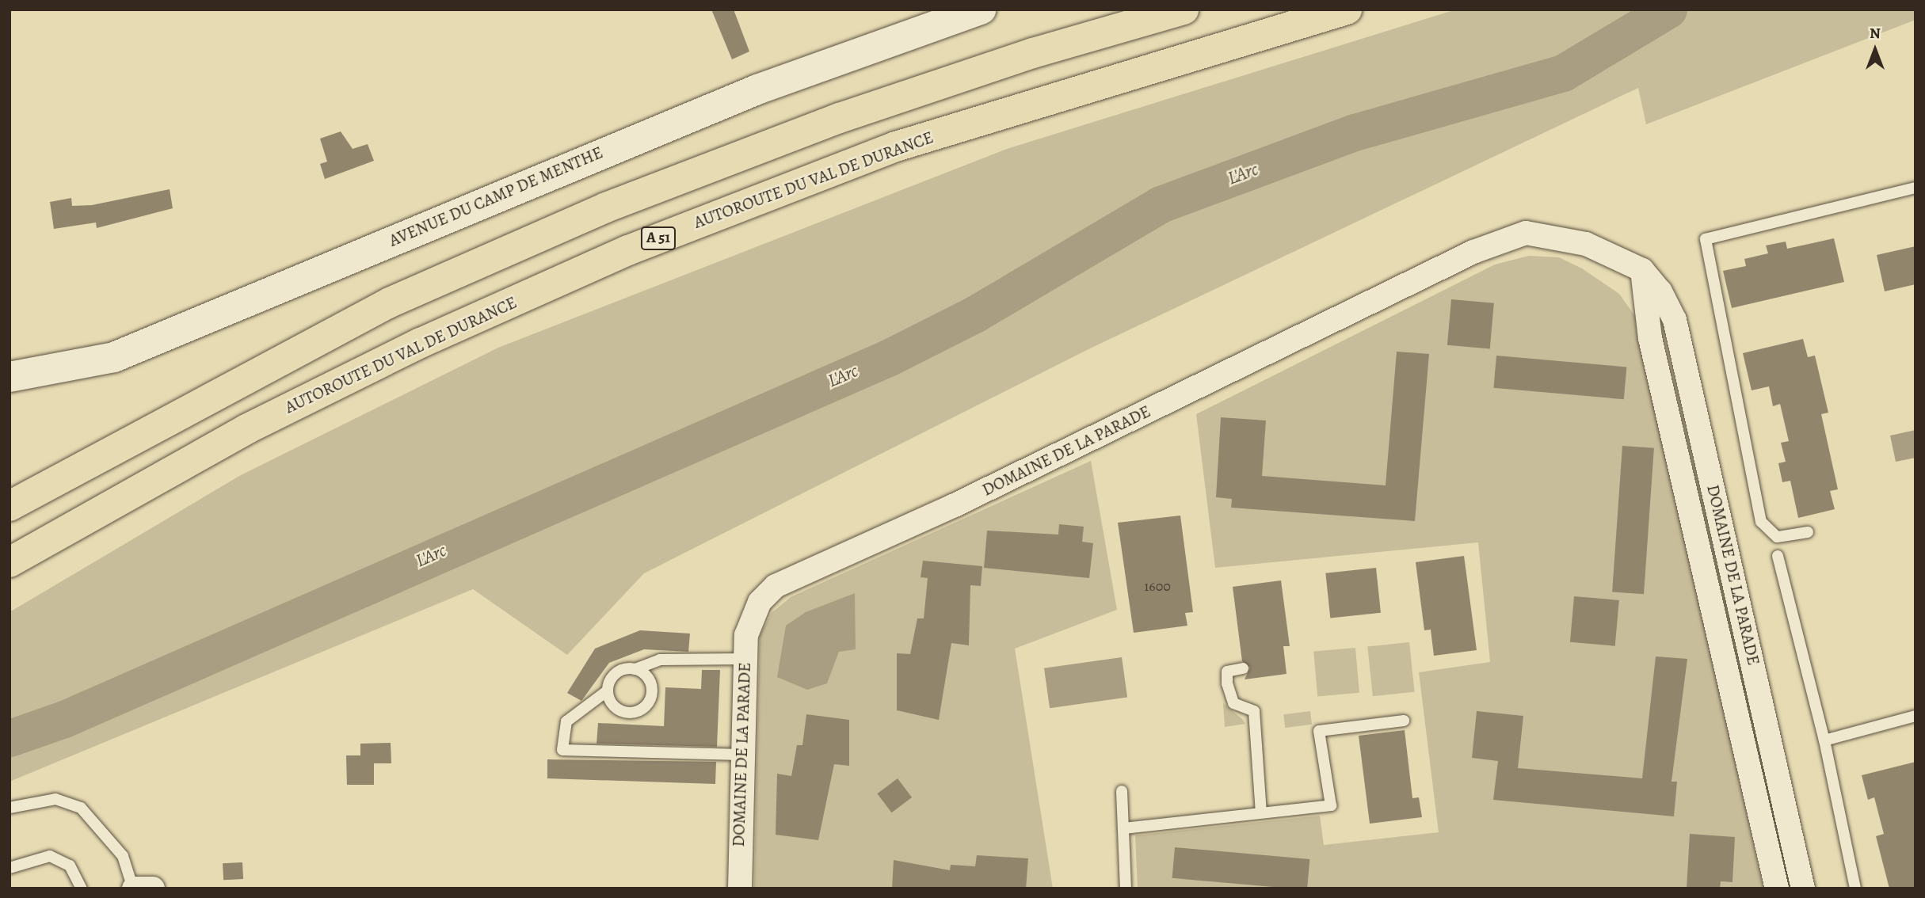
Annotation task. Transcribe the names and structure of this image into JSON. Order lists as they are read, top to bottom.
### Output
{
  "streets": {
    "highway": ["AUTOROUTE DU VAL DE DURANCE", "A 51"],
    "main road": ["AVENUE DU CAMP DE MENTHE"],
    "street": ["DOMAINE DE LA PARADE"]
  },
  "water": ["L'Arc"],
  "house_numbers": ["1600"],
  "north": "top"
}
